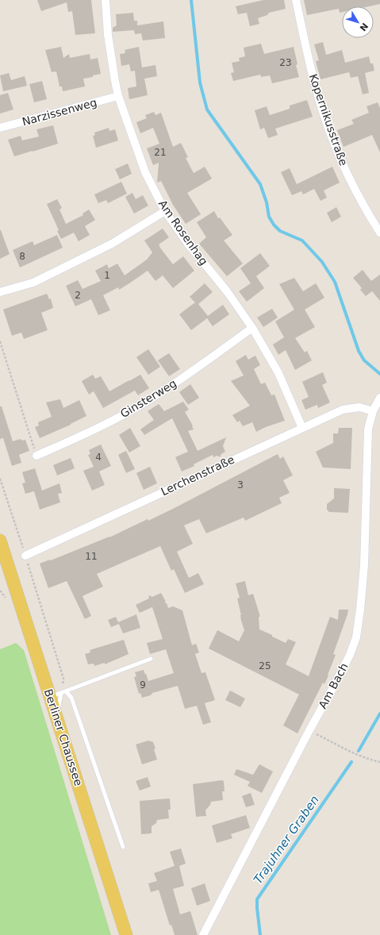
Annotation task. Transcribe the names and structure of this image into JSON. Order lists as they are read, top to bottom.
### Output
{
  "streets": {
    "main road": ["Berliner Chaussee"],
    "street": [
      "Narzissenweg",
      "Kopernikusstraße",
      "Am Rosenhag",
      "Ginsterweg",
      "Lerchenstraße",
      "Am Bach"
    ]
  },
  "crossings": [
    ["Narzissenweg", "Am Rosenhag"],
    ["Am Rosenhag", "Ginsterweg"],
    ["Am Rosenhag", "Lerchenstraße"],
    ["Lerchenstraße", "Am Bach"]
  ],
  "water": ["Trajuhner Graben"],
  "house_numbers": [
    "23",
    "21",
    "8",
    "1",
    "2",
    "4",
    "3",
    "11",
    "25",
    "9"
  ],
  "north": "bottom right"
}
